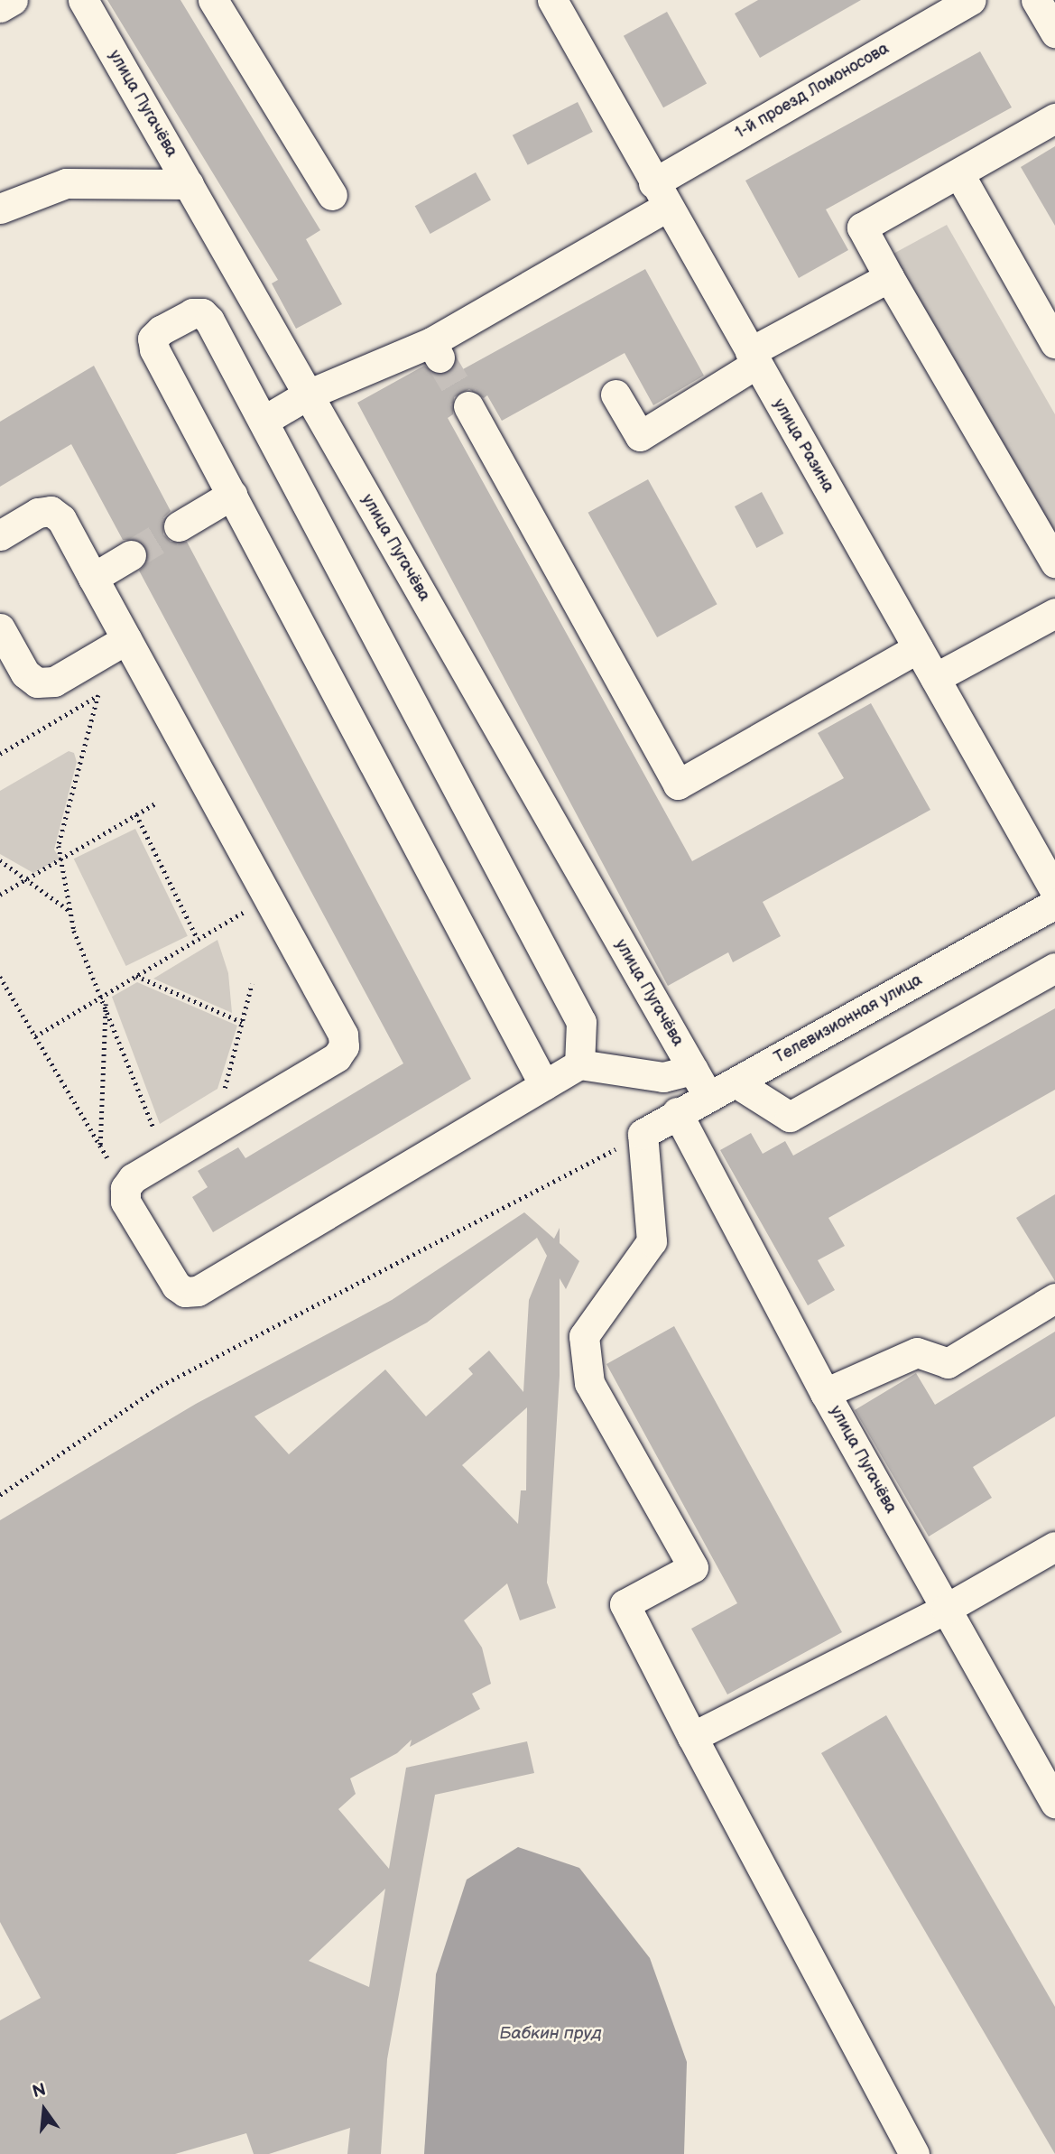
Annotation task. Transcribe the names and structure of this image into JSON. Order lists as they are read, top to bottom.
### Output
{
  "streets": {
    "street": [
      "1-й проезд Ломоносова",
      "улица Пугачёва",
      "улица Разина",
      "Телевизионная улица"
    ]
  },
  "crossings": [
    ["1-й проезд Ломоносова", "улица Пугачёва"],
    ["1-й проезд Ломоносова", "улица Разина"],
    ["улица Пугачёва", "Телевизионная улица"]
  ],
  "water": ["Бабкин пруд"],
  "north": "top"
}
